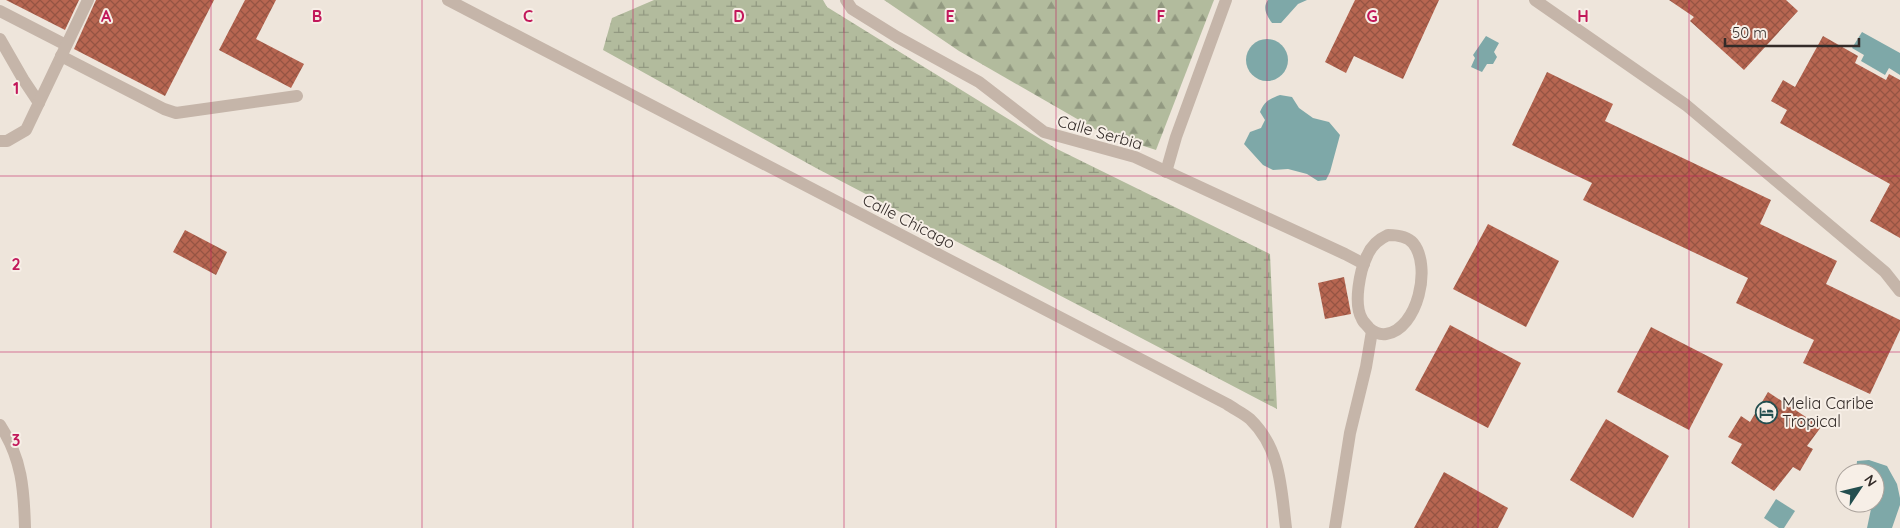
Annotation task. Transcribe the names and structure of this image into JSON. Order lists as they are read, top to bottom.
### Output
{
  "streets": {
    "lane": ["Calle Serbia", "Calle Chicago"]
  },
  "places": {
    "hotel": ["Melia Caribe Tropical"]
  },
  "scale_bar": "50 m",
  "north": "top right",
  "grid": {
    "columns": [
      "A",
      "B",
      "C",
      "D",
      "E",
      "F",
      "G",
      "H"
    ],
    "rows": ["1", "2", "3"]
  }
}
